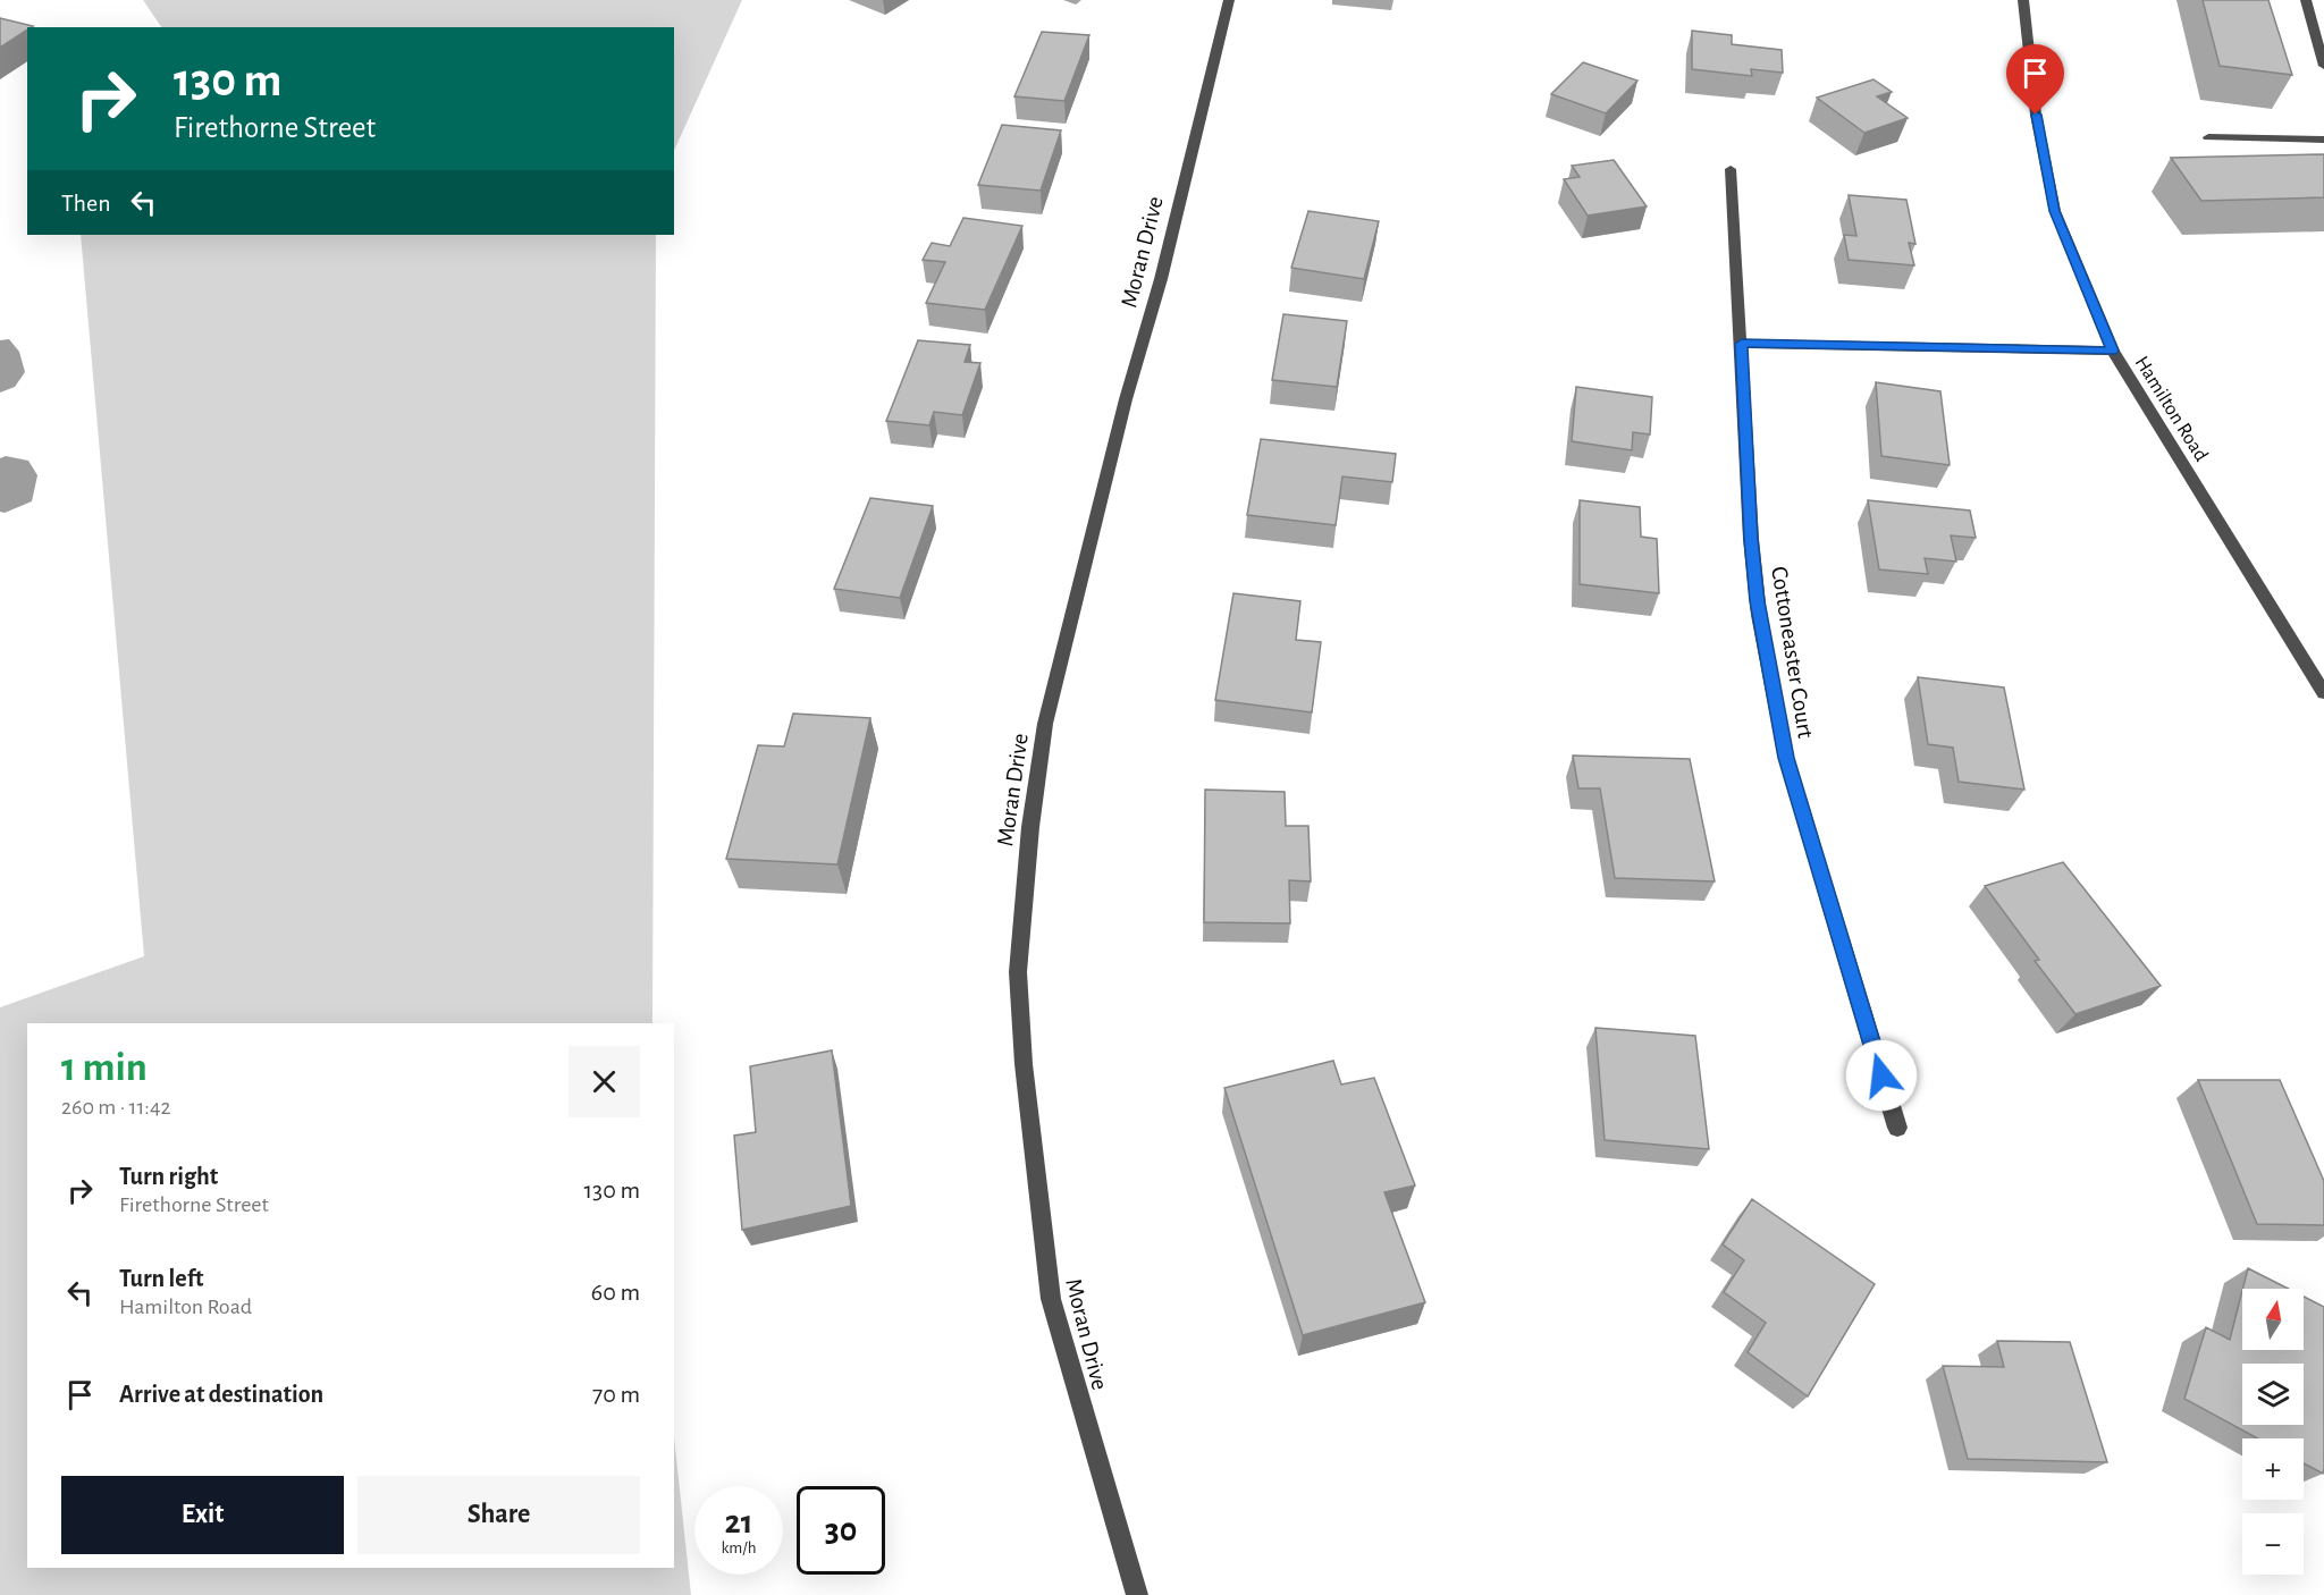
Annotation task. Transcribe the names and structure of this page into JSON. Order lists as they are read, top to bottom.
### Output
{
  "streets": {
    "street": ["Moran Drive", "Hamilton Road", "Cottoneaster Court"]
  },
  "north": "top",
  "page": {
    "turn": ["130 m", "Firethorne Street"],
    "then": "Then",
    "heading": ["1 min", "260 m · 11:42"],
    "list": [
      {
        "name": "Turn right",
        "note": "Firethorne Street",
        "value": "130 m"
      },
      {
        "name": "Turn left",
        "note": "Hamilton Road",
        "value": "60 m"
      },
      {
        "name": "Arrive at destination",
        "value": "70 m"
      }
    ],
    "map_buttons": ["+", "−"],
    "buttons": ["Exit", "Share"],
    "speed": "21 km/h",
    "limit": "30"
  }
}
